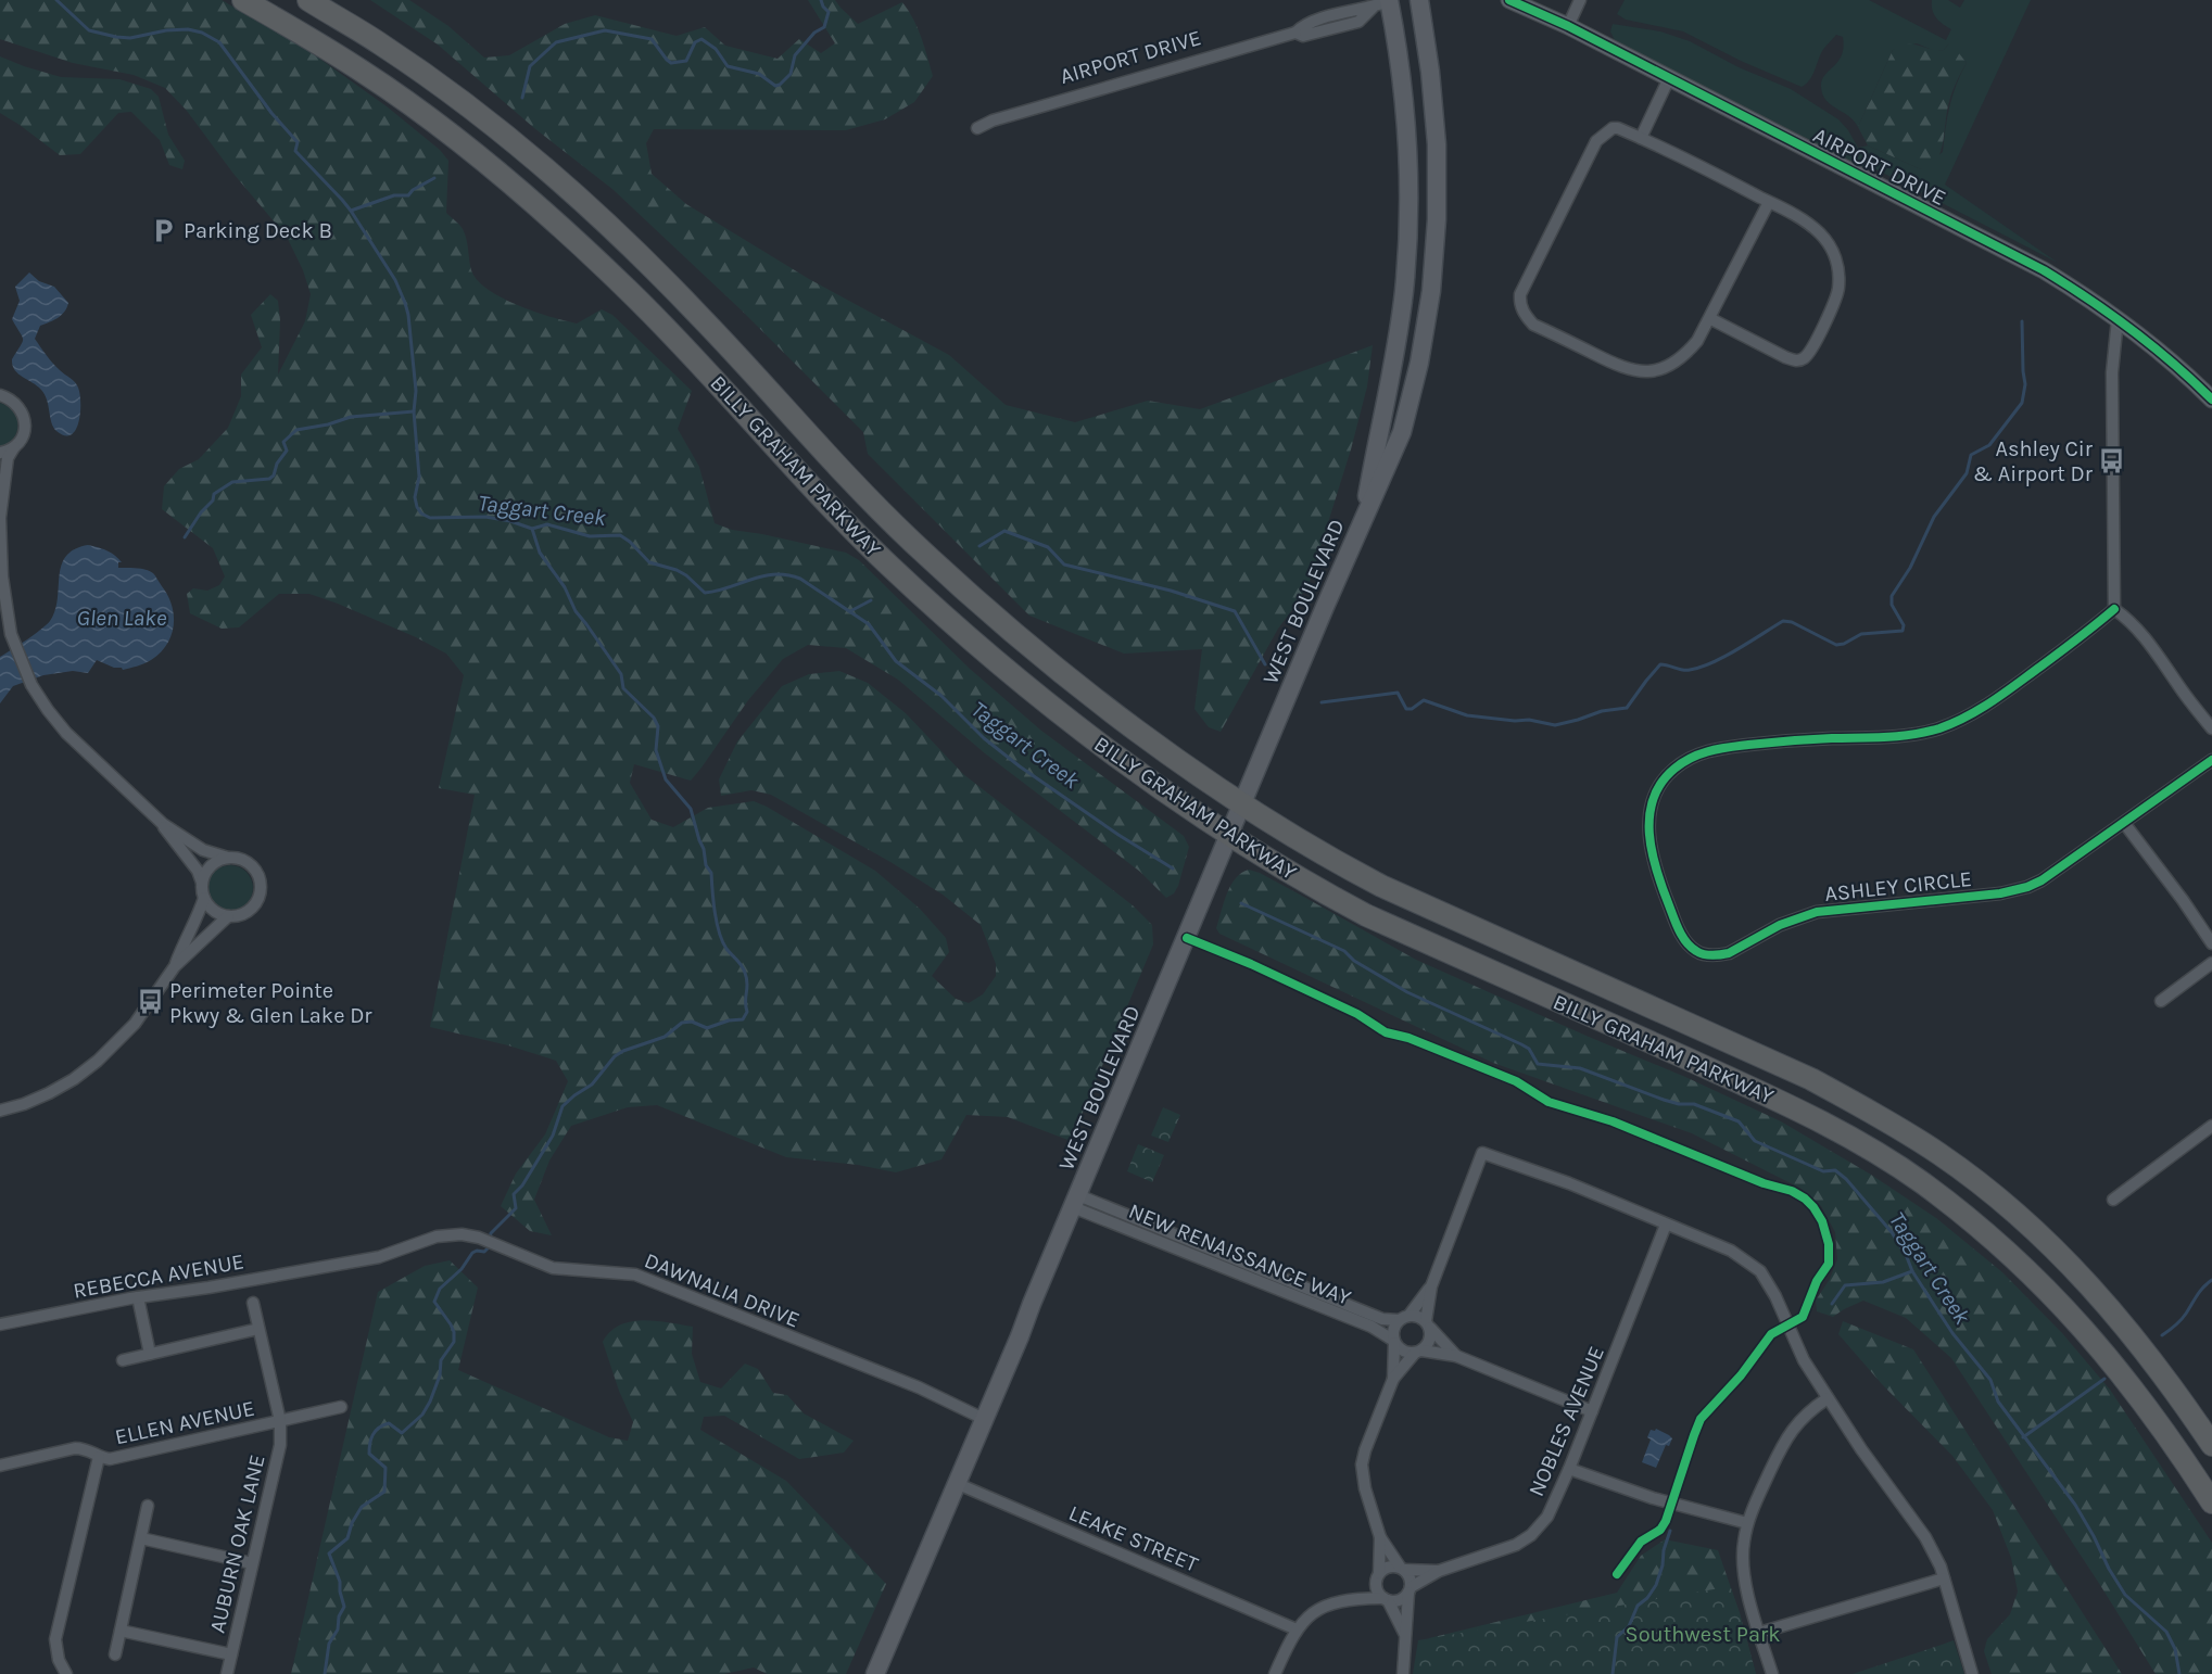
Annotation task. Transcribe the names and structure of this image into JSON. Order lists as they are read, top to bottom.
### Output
{
  "streets": {
    "highway": ["BILLY GRAHAM PARKWAY"],
    "main road": ["WEST BOULEVARD"],
    "street": [
      "AIRPORT DRIVE",
      "ASHLEY CIRCLE",
      "NEW RENAISSANCE WAY",
      "REBECCA AVENUE",
      "DAWNALIA DRIVE",
      "NOBLES AVENUE",
      "ELLEN AVENUE",
      "LEAKE STREET",
      "AUBURN OAK LANE"
    ]
  },
  "crossings": [
    ["AIRPORT DRIVE", "WEST BOULEVARD"],
    ["BILLY GRAHAM PARKWAY", "WEST BOULEVARD"],
    ["WEST BOULEVARD", "NEW RENAISSANCE WAY"],
    ["WEST BOULEVARD", "DAWNALIA DRIVE"],
    ["WEST BOULEVARD", "LEAKE STREET"],
    ["REBECCA AVENUE", "DAWNALIA DRIVE"],
    ["ELLEN AVENUE", "AUBURN OAK LANE"]
  ],
  "water": ["Taggart Creek", "Glen Lake"],
  "parks": ["Southwest Park"],
  "places": {
    "parking": ["Parking Deck B"],
    "bus stop": ["Ashley Cir & Airport Dr", "Perimeter Pointe Pkwy & Glen Lake Dr"]
  }
}
